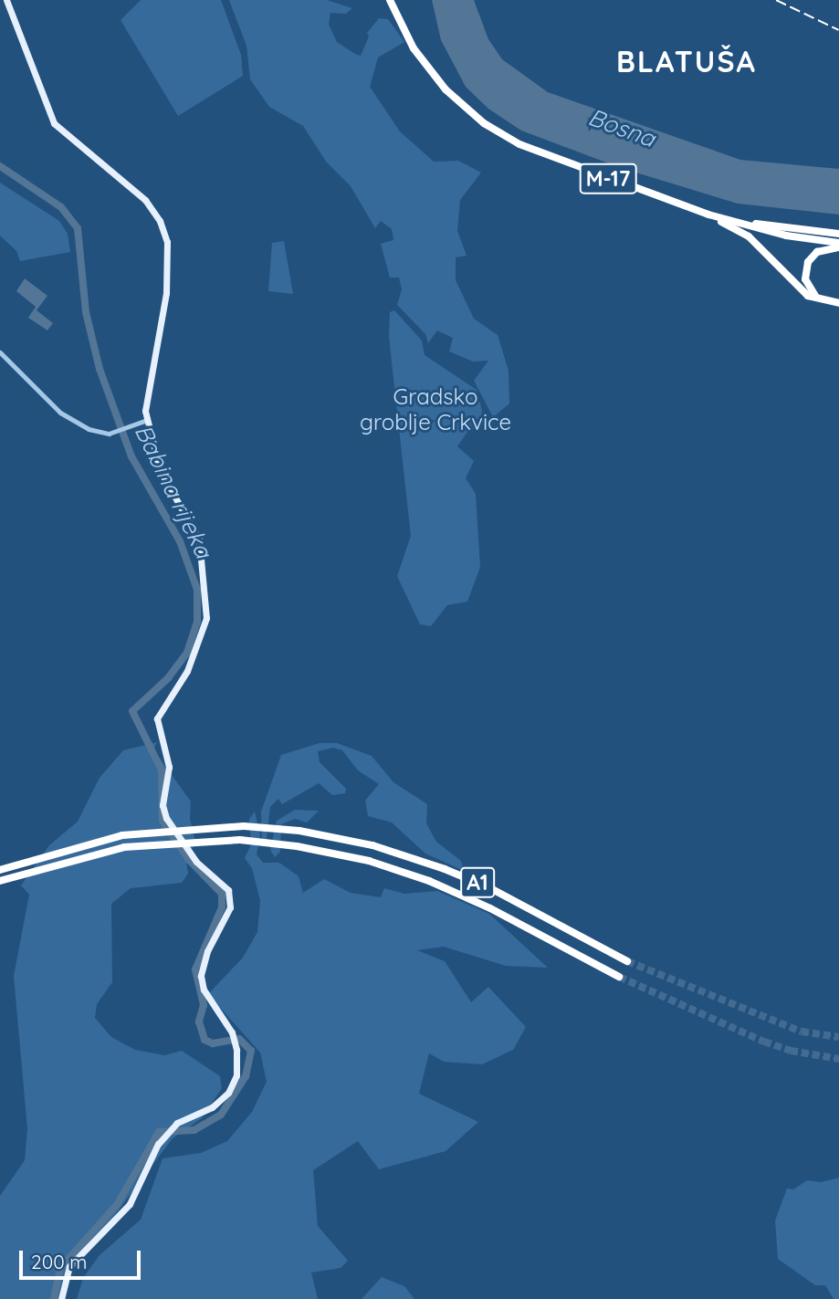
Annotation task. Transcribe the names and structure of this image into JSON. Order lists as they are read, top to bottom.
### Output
{
  "streets": {
    "highway": ["M-17", "A1"]
  },
  "districts": ["BLATUŠA"],
  "water": ["Bosna", "Babina rijeka"],
  "parks": ["Gradsko groblje Crkvice"],
  "scale_bar": "200 m"
}
